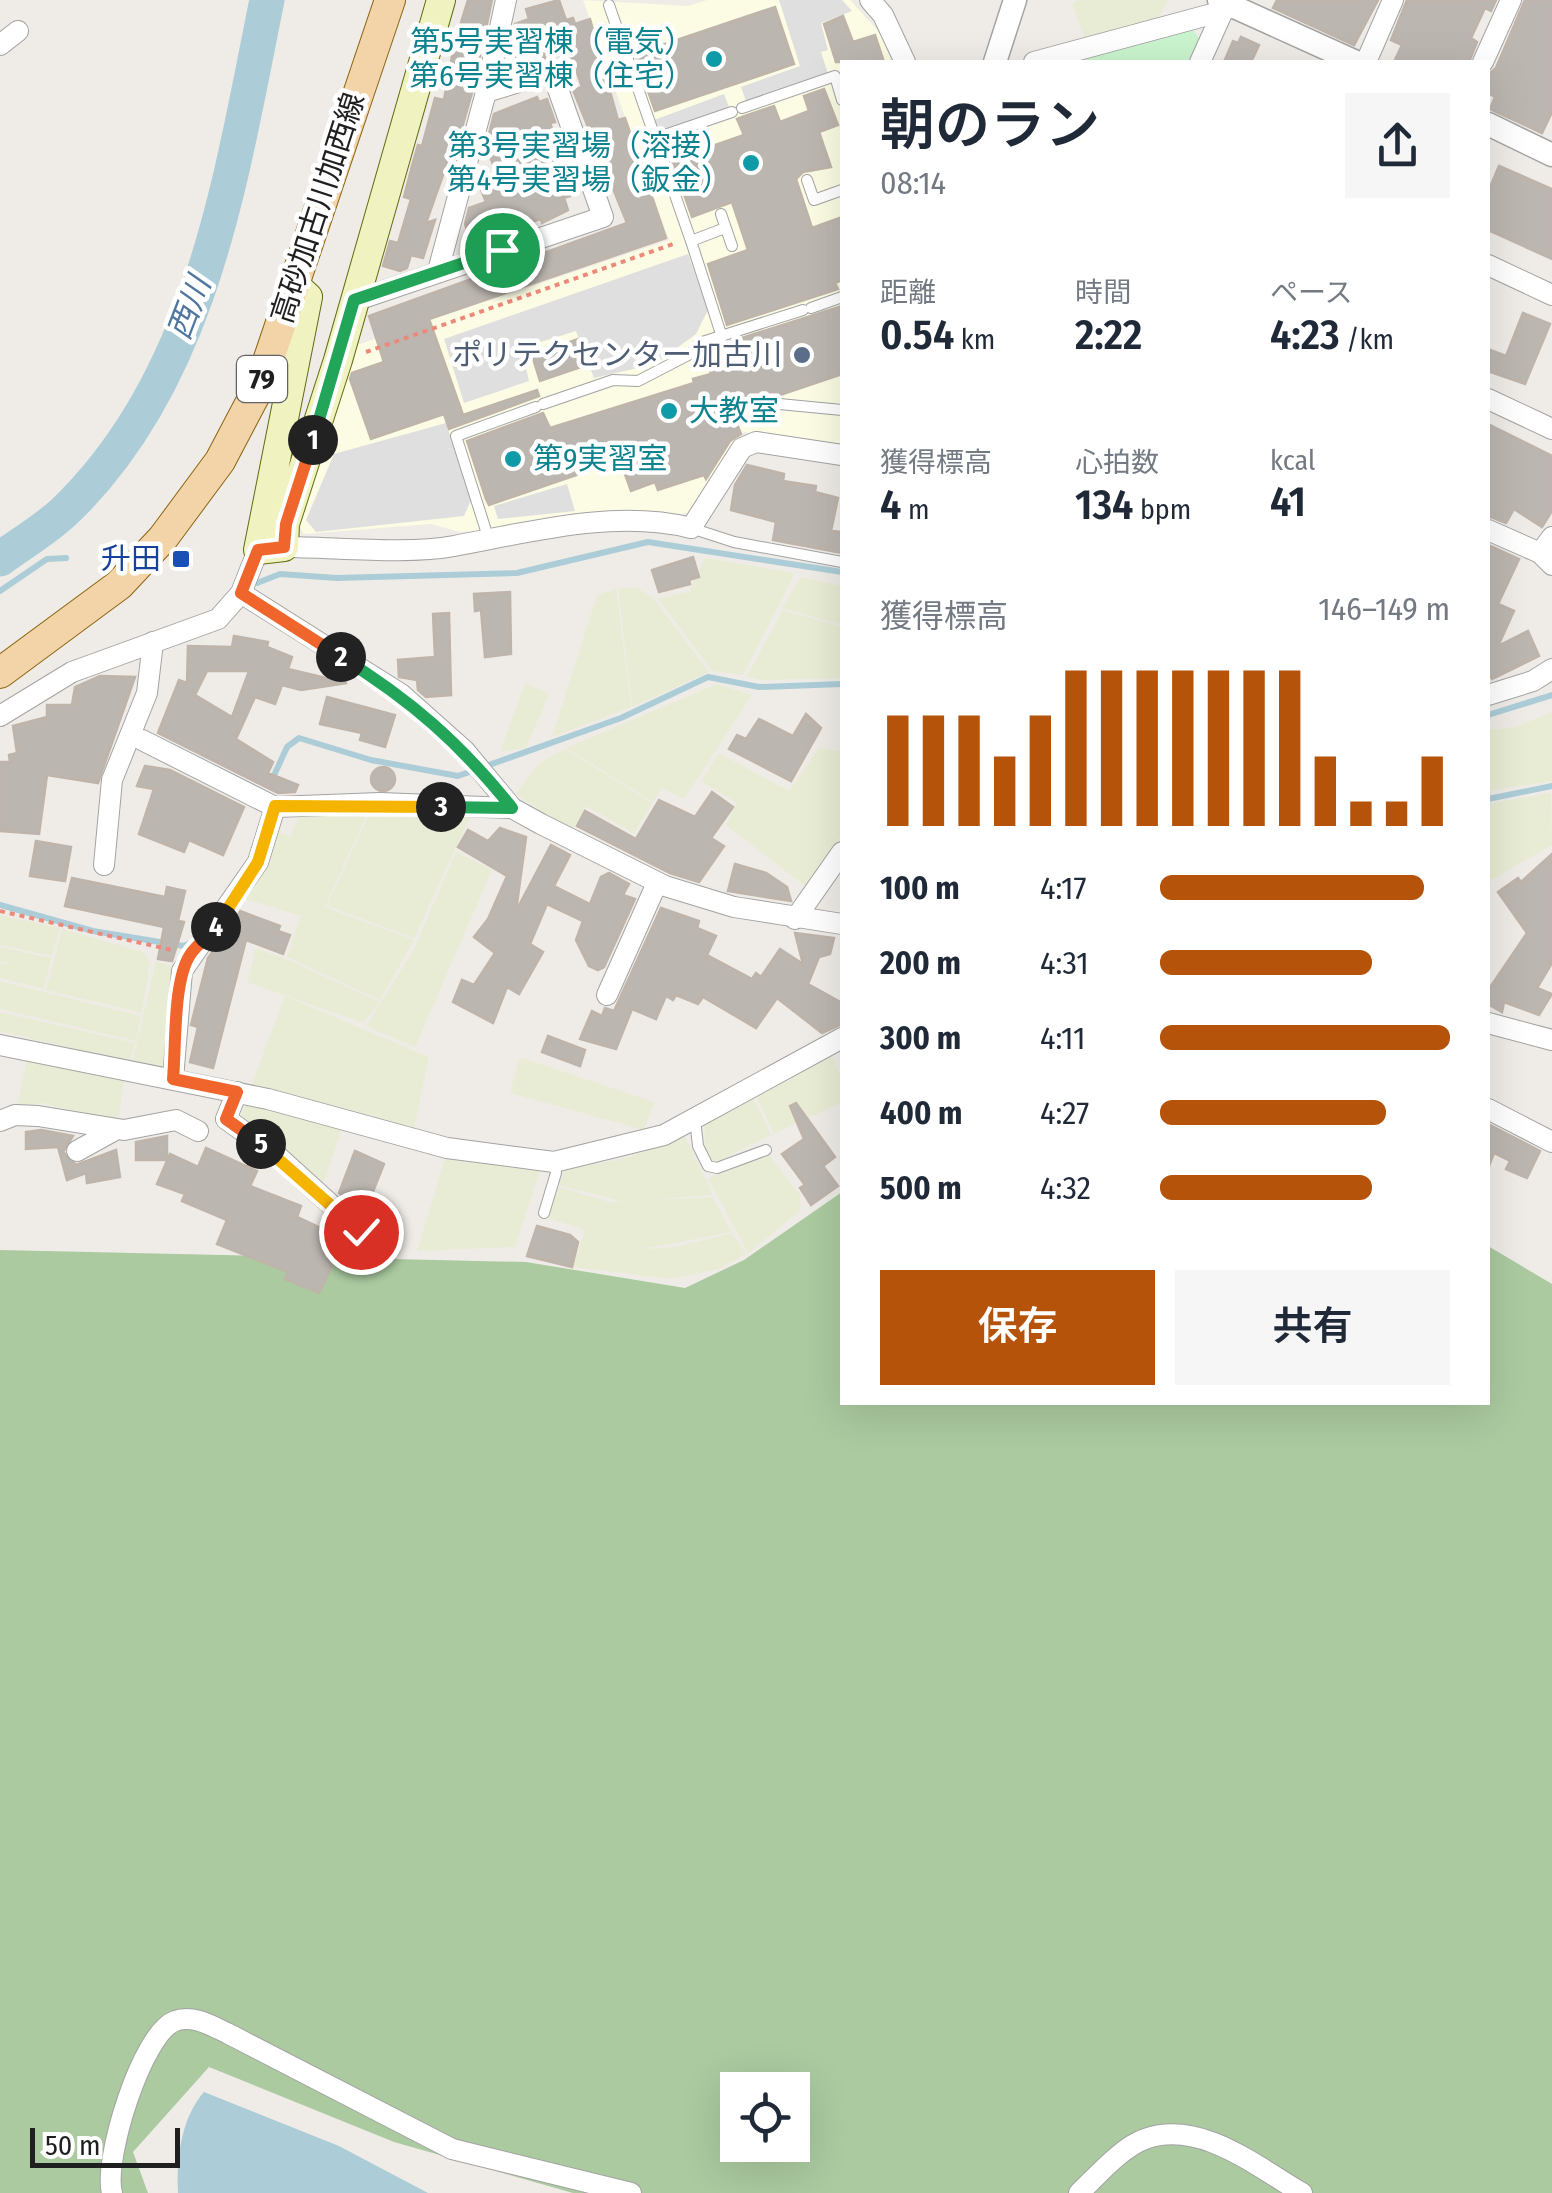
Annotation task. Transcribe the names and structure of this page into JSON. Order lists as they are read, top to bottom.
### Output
{
  "streets": {
    "main road": ["高砂加古川加西線", "79"]
  },
  "water": ["西川"],
  "places": {
    "other": [
      "第5号実習棟（電気） 第6号実習棟（住宅）",
      "第3号実習場（溶接） 第4号実習場（鈑金）",
      "ポリテクセンター加古川",
      "大教室",
      "第9実習室"
    ],
    "transit": ["升田"]
  },
  "scale_bar": "50 m",
  "page": {
    "heading": ["朝のラン", "08:14"],
    "stats": [
      ["距離", "0.54 km"],
      ["時間", "2:22"],
      ["ペース", "4:23 /km"],
      ["獲得標高", "4 m"],
      ["心拍数", "134 bpm"],
      ["kcal", "41"]
    ],
    "pins": [
      "1",
      "2",
      "3",
      "4",
      "5"
    ],
    "chart": ["獲得標高", "146–149 m"],
    "list": [
      {
        "name": "100 m",
        "note": "4:17"
      },
      {
        "name": "200 m",
        "note": "4:31"
      },
      {
        "name": "300 m",
        "note": "4:11"
      },
      {
        "name": "400 m",
        "note": "4:27"
      },
      {
        "name": "500 m",
        "note": "4:32"
      }
    ],
    "buttons": ["保存", "共有"],
    "scale": "50 m"
  }
}
